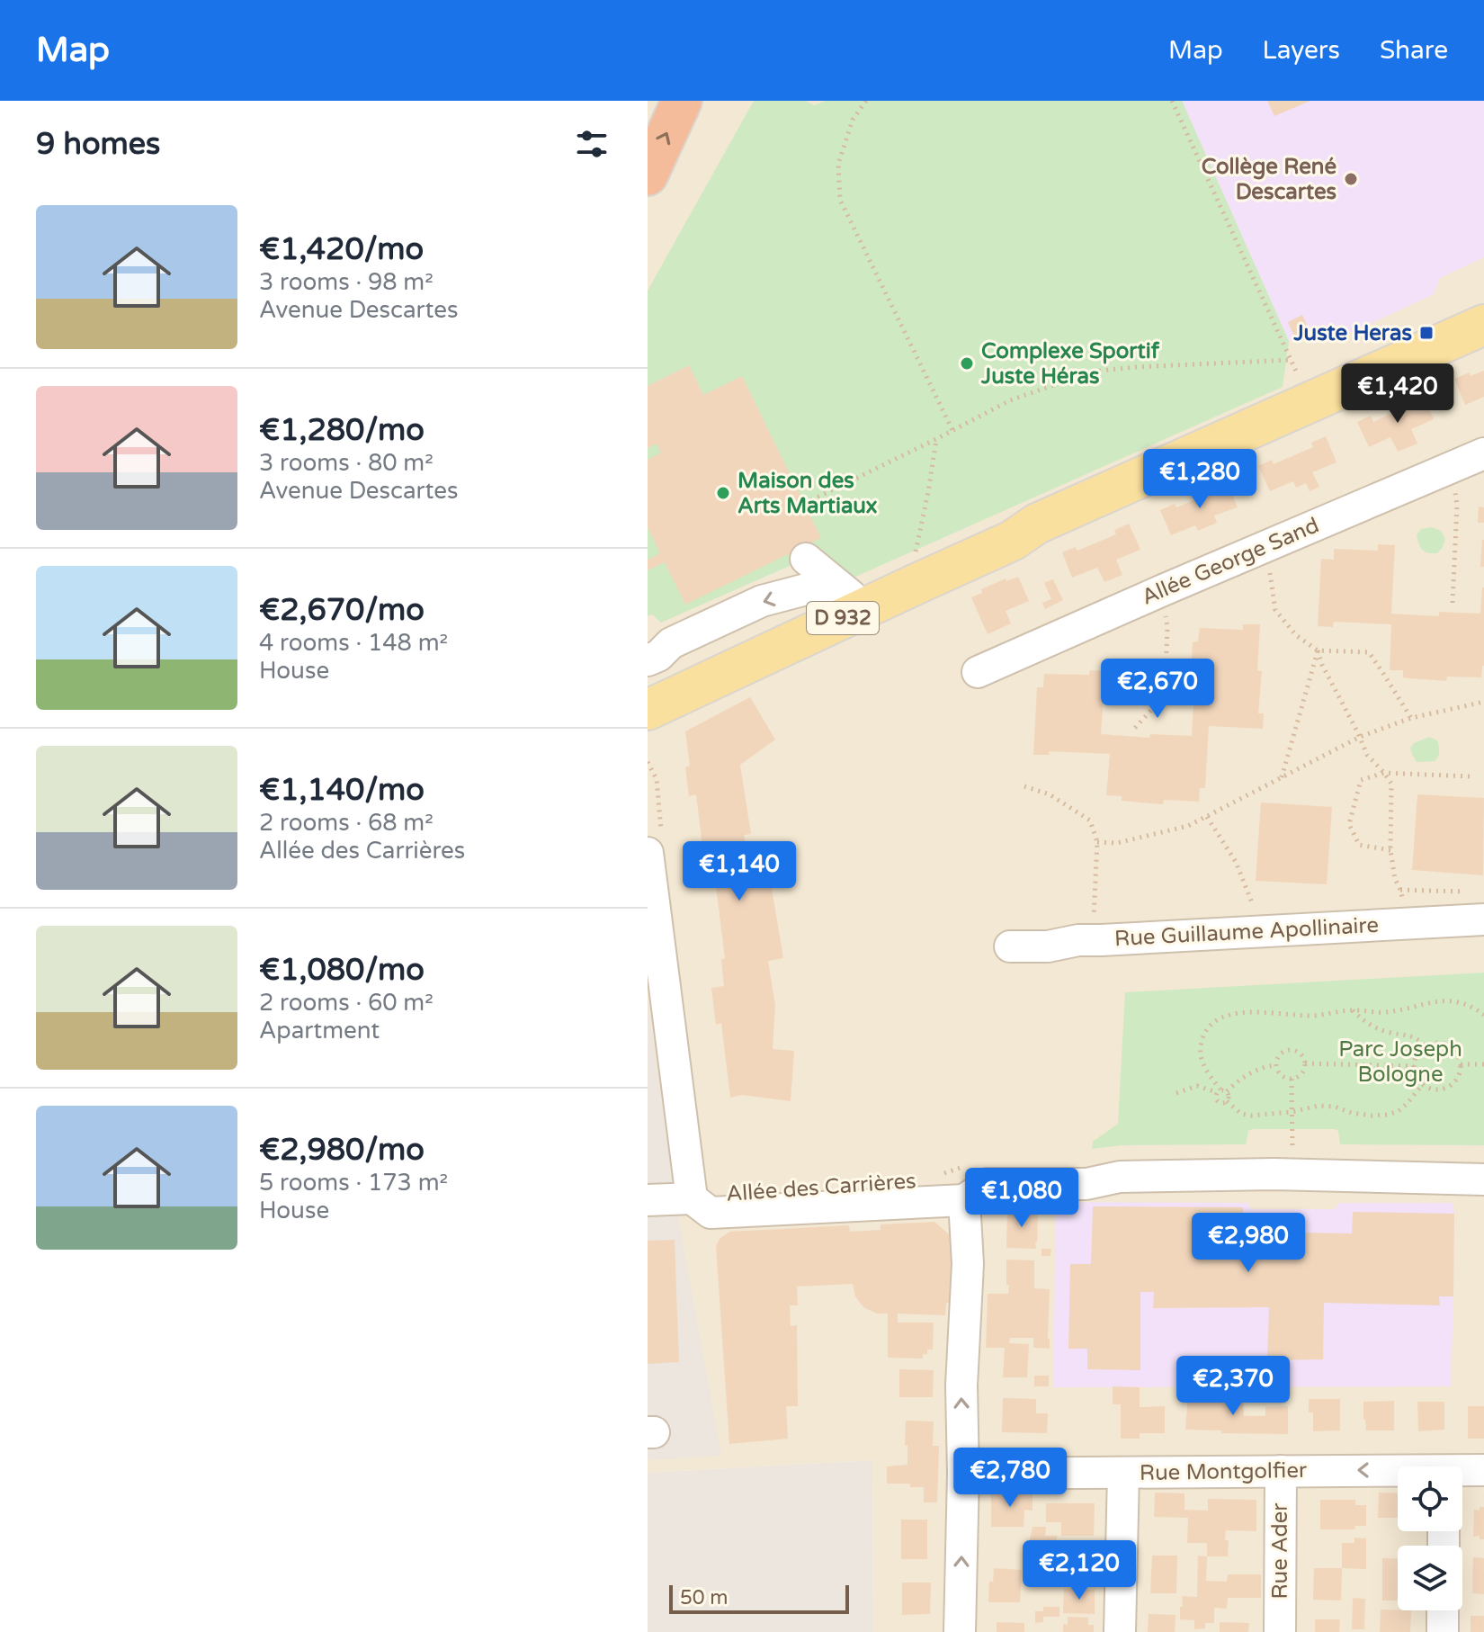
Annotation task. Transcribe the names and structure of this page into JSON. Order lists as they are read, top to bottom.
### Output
{
  "streets": {
    "main road": ["D 932"],
    "street": [
      "Allée George Sand",
      "Rue Guillaume Apollinaire",
      "Allée des Carrières",
      "Rue Montgolfier",
      "Rue Ader"
    ]
  },
  "crossings": [
    ["Rue Montgolfier", "Rue Ader"]
  ],
  "parks": ["Parc Joseph Bologne"],
  "places": {
    "other": ["Collège René Descartes", "Complexe Sportif Juste Héras", "Maison des Arts Martiaux"],
    "transit": ["Juste Heras"]
  },
  "scale_bar": "50 m",
  "page": {
    "header": "Map",
    "nav": ["Map", "Layers", "Share"],
    "heading": "9 homes",
    "list": [
      {
        "name": "€1,420/mo",
        "note": "3 rooms · 98 m² · Avenue Descartes"
      },
      {
        "name": "€1,280/mo",
        "note": "3 rooms · 80 m² · Avenue Descartes"
      },
      {
        "name": "€2,670/mo",
        "note": "4 rooms · 148 m² · House"
      },
      {
        "name": "€1,140/mo",
        "note": "2 rooms · 68 m² · Allée des Carrières"
      },
      {
        "name": "€1,080/mo",
        "note": "2 rooms · 60 m² · Apartment"
      },
      {
        "name": "€2,980/mo",
        "note": "5 rooms · 173 m² · House"
      }
    ],
    "price": [
      "€1,420",
      "€1,280",
      "€2,670",
      "€1,140",
      "€1,080",
      "€2,980",
      "€2,370",
      "€2,780",
      "€2,120"
    ],
    "scale": "50 m"
  }
}
